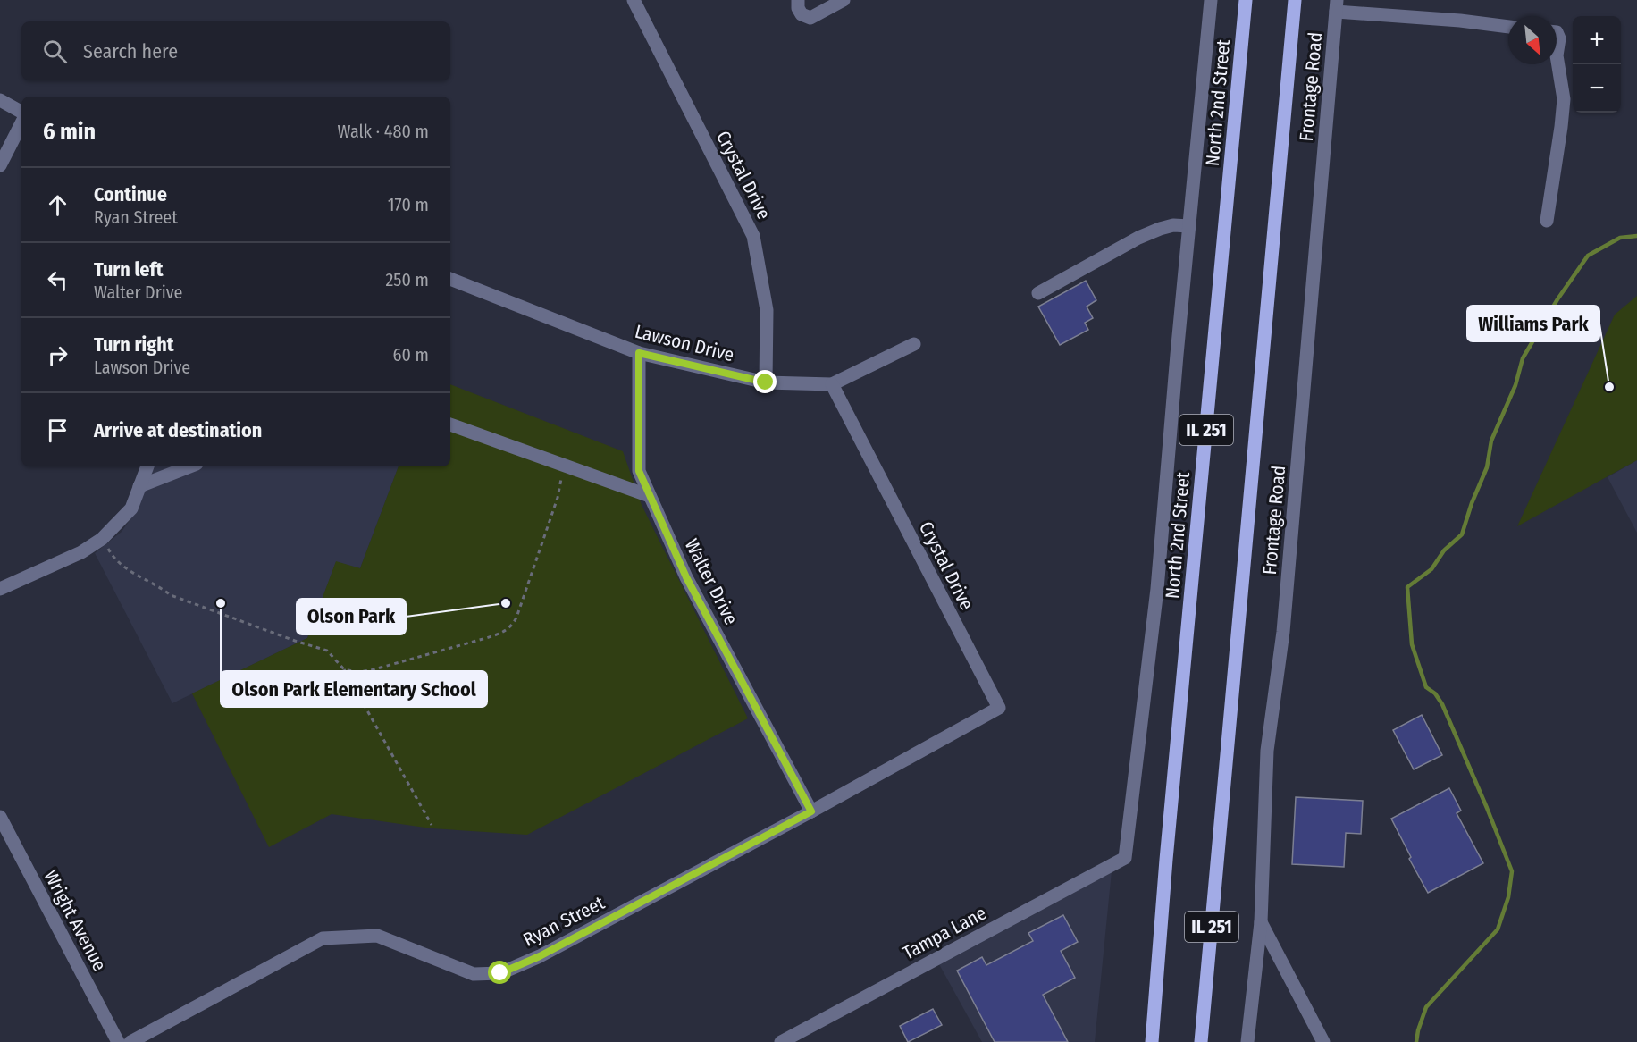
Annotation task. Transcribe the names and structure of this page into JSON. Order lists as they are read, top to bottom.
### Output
{
  "streets": {
    "main road": ["North 2nd Street", "IL 251"],
    "street": [
      "Frontage Road",
      "Crystal Drive",
      "Lawson Drive",
      "Walter Drive",
      "Wright Avenue",
      "Ryan Street",
      "Tampa Lane"
    ]
  },
  "crossings": [
    ["Crystal Drive", "Lawson Drive"],
    ["Crystal Drive", "Ryan Street"],
    ["Lawson Drive", "Walter Drive"],
    ["Walter Drive", "Ryan Street"]
  ],
  "places": ["Williams Park", "Olson Park Elementary School", "Olson Park"],
  "north": "bottom right",
  "page": {
    "map_buttons": ["+", "−"],
    "search": "Search here",
    "heading": ["6 min", "Walk · 480 m"],
    "list": [
      ["Continue", "Ryan Street", "170 m"],
      ["Turn left", "Walter Drive", "250 m"],
      ["Turn right", "Lawson Drive", "60 m"],
      "Arrive at destination"
    ]
  }
}
